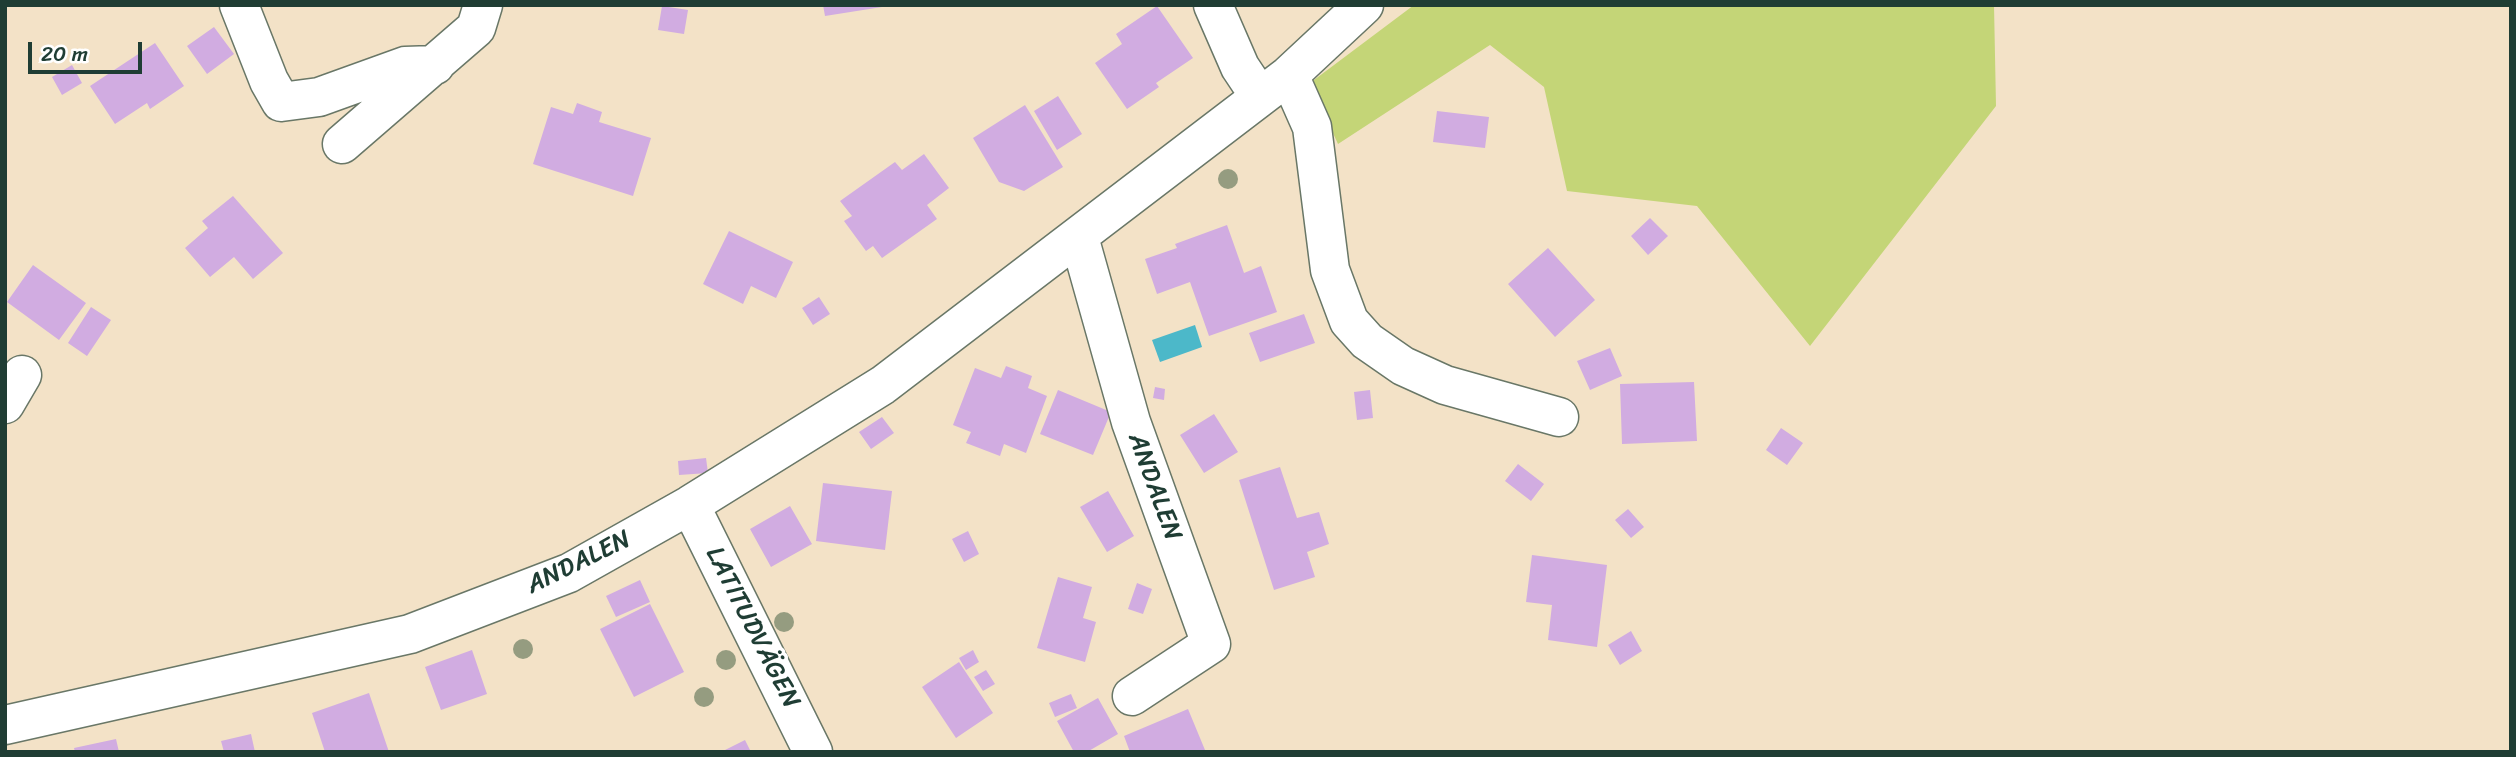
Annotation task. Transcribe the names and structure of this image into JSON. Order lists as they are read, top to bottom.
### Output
{
  "streets": {
    "street": ["ANDALEN", "LATITUDVÄGEN"]
  },
  "crossings": [
    ["ANDALEN", "LATITUDVÄGEN"]
  ],
  "scale_bar": "20 m"
}
